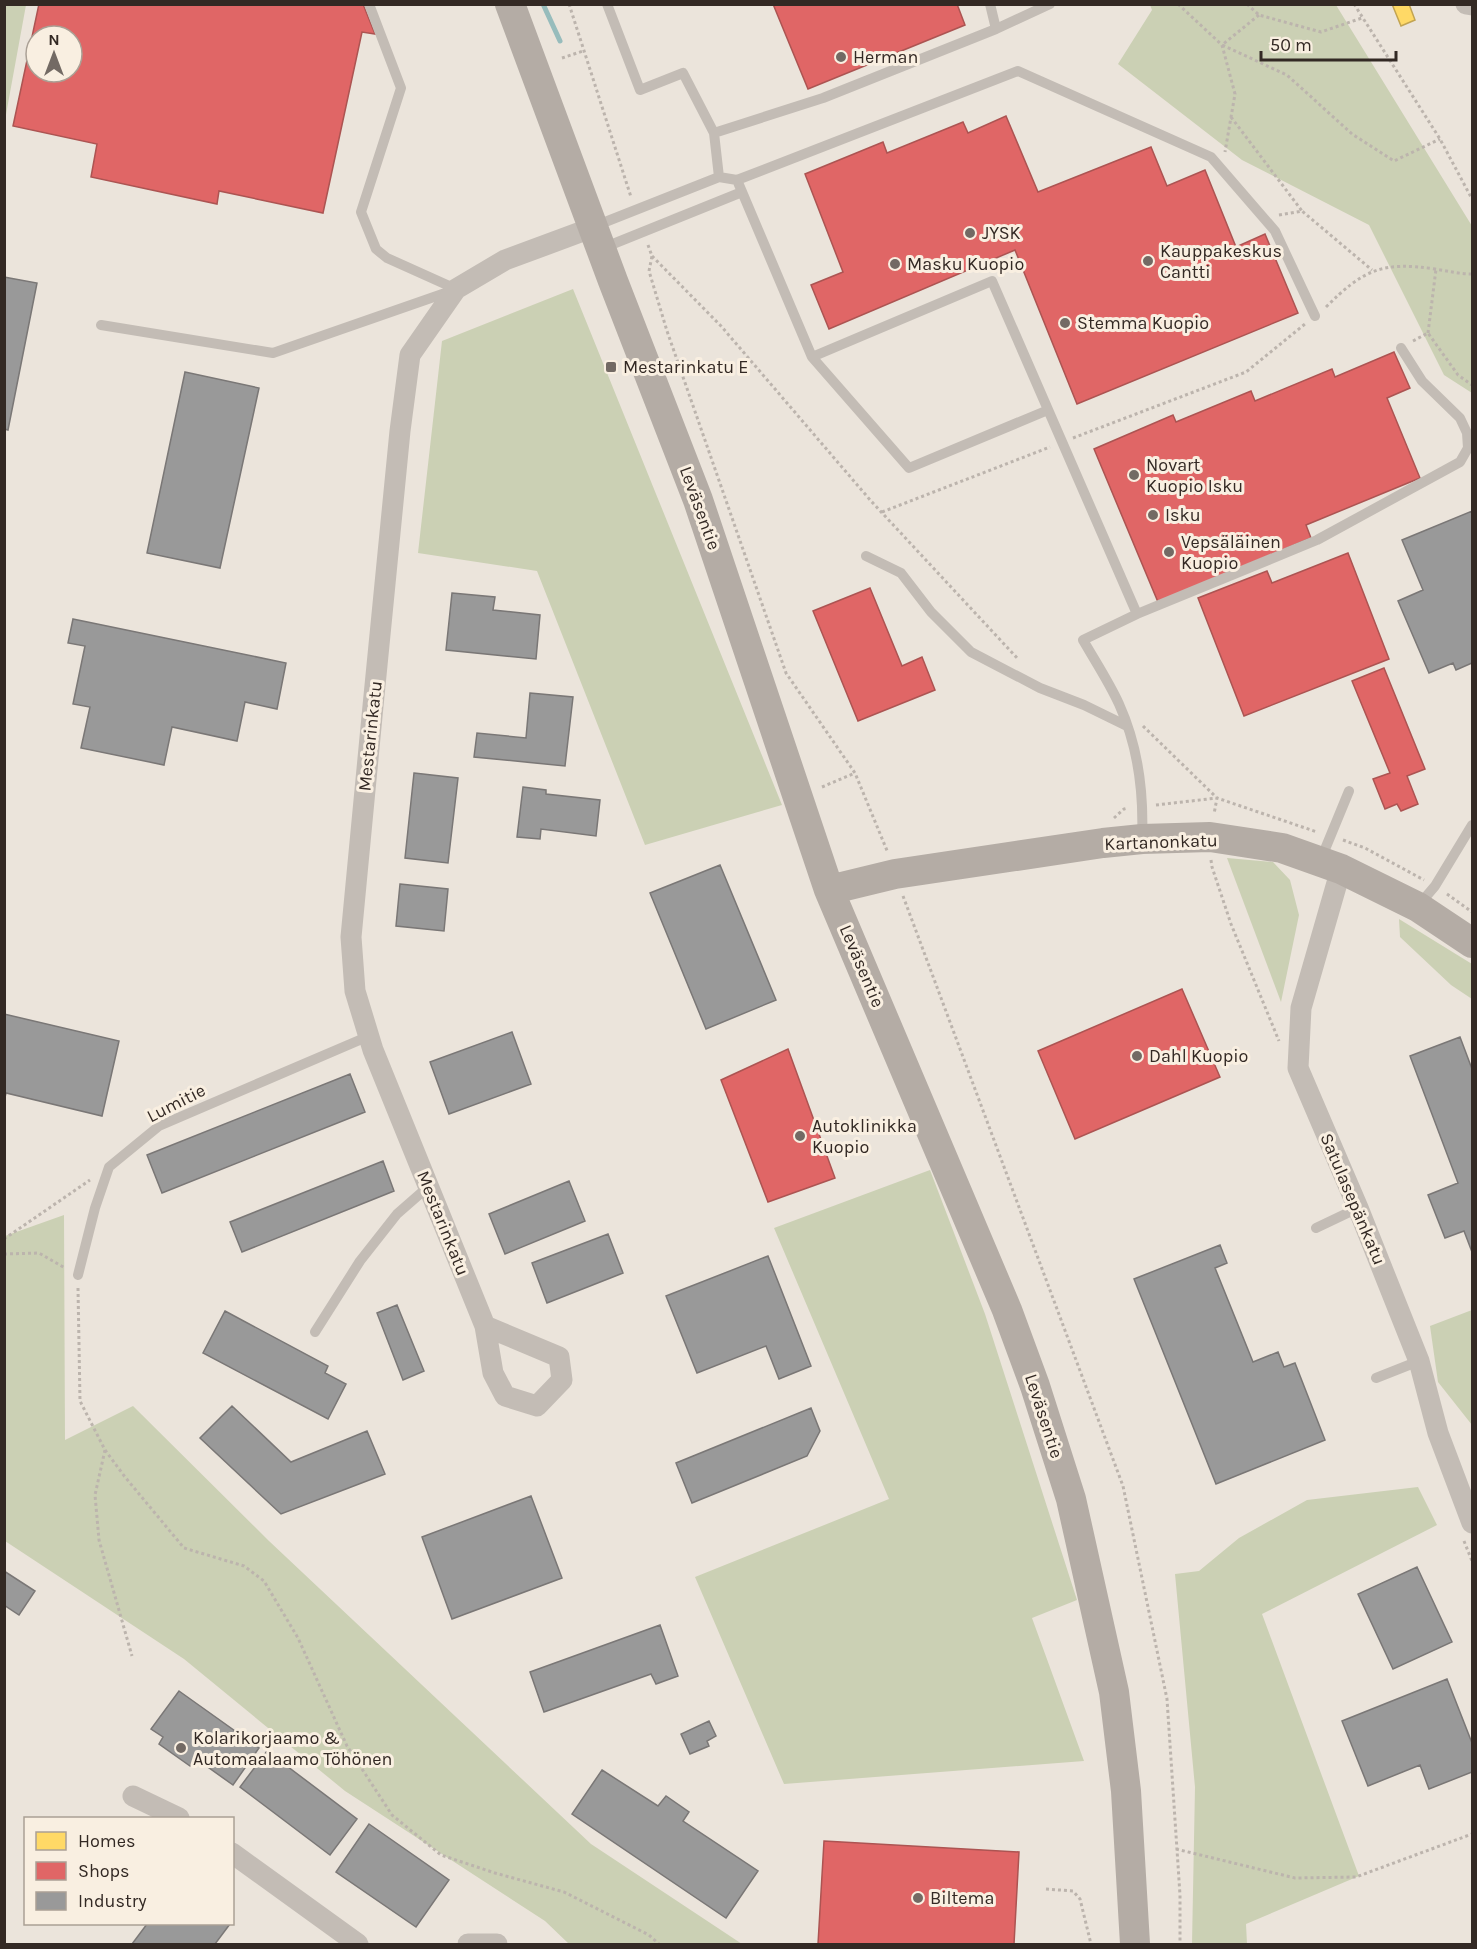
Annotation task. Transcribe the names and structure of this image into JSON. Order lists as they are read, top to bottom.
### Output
{
  "streets": {
    "main road": ["Leväsentie", "Kartanonkatu"],
    "street": ["Mestarinkatu", "Satulasepänkatu"],
    "lane": ["Lumitie"]
  },
  "crossings": [
    ["Leväsentie", "Mestarinkatu"],
    ["Leväsentie", "Kartanonkatu"],
    ["Mestarinkatu", "Lumitie"],
    ["Kartanonkatu", "Satulasepänkatu"]
  ],
  "places": {
    "other": [
      "Herman",
      "JYSK",
      "Kauppakeskus Cantti",
      "Masku Kuopio",
      "Stemma Kuopio",
      "Novart Kuopio Isku",
      "Isku",
      "Vepsäläinen Kuopio",
      "Dahl Kuopio",
      "Autoklinikka Kuopio",
      "Kolarikorjaamo & Automaalaamo Töhönen",
      "Biltema"
    ],
    "transit": ["Mestarinkatu E"]
  },
  "legend": ["Homes", "Shops", "Industry"],
  "scale_bar": "50 m",
  "north": "top"
}
